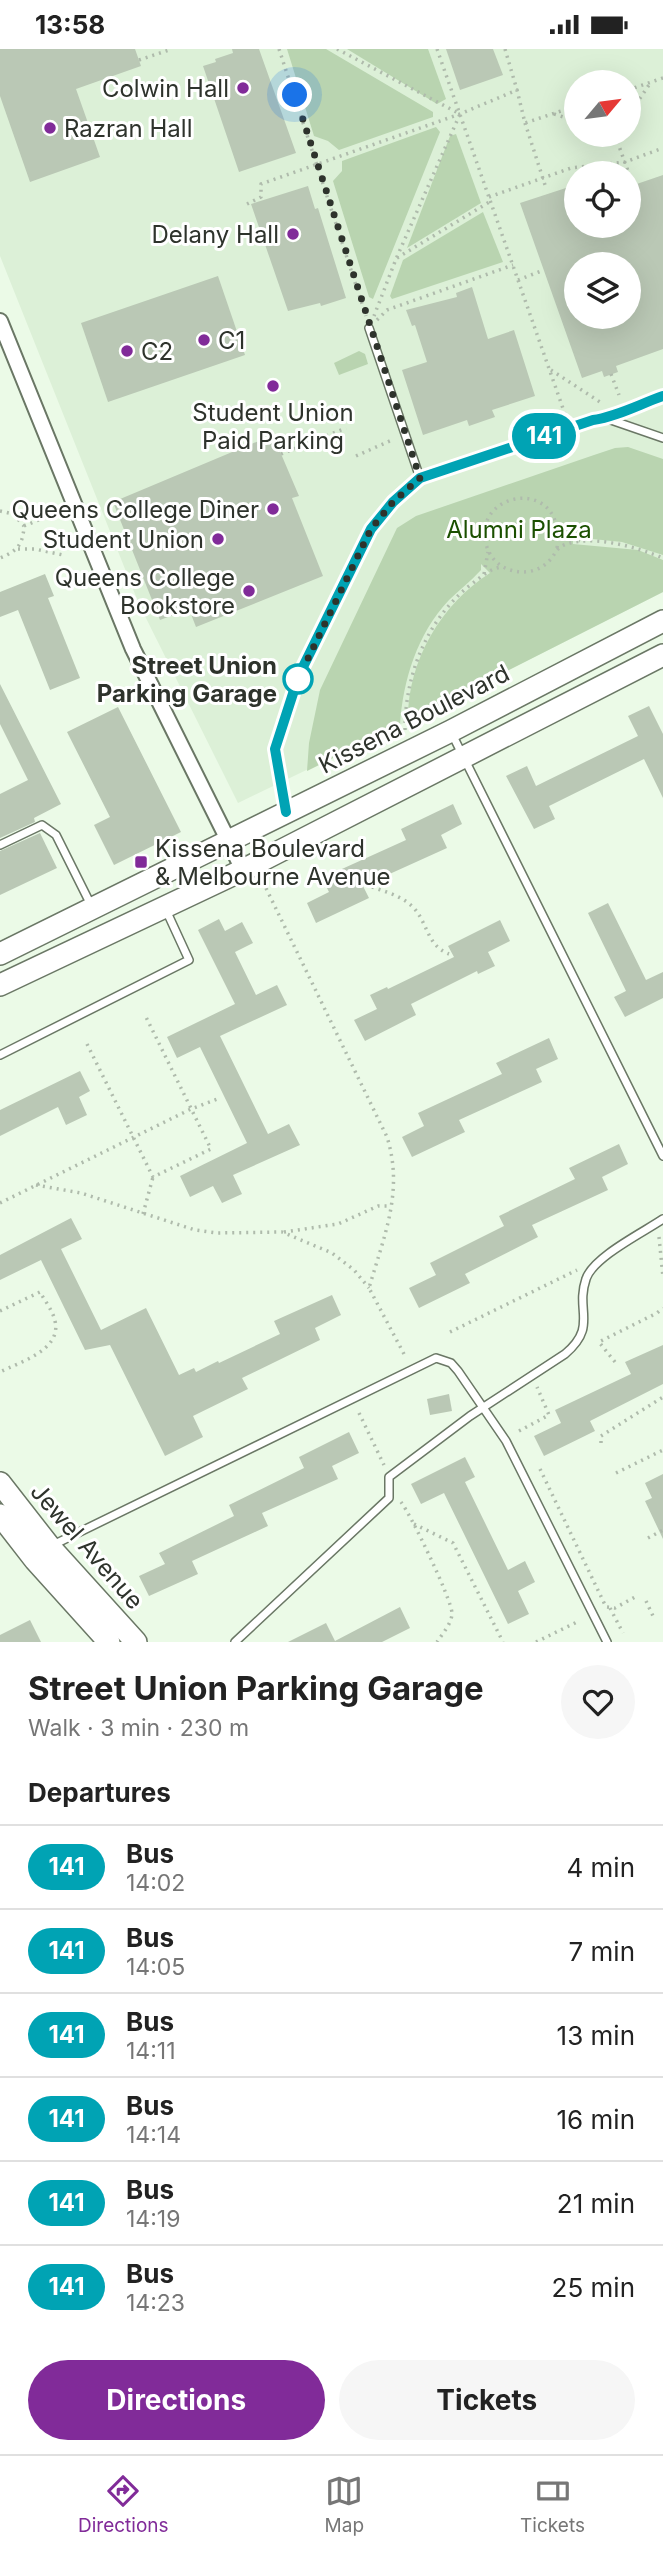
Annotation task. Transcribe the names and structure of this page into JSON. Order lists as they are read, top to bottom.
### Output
{
  "streets": {
    "main road": ["Kissena Boulevard", "Jewel Avenue"]
  },
  "parks": ["Alumni Plaza"],
  "places": {
    "other": [
      "Colwin Hall",
      "Razran Hall",
      "Delany Hall",
      "C1",
      "C2",
      "Student Union Paid Parking",
      "Queens College Diner",
      "Student Union",
      "Queens College Bookstore",
      "Street Union Parking Garage"
    ],
    "transit": ["Kissena Boulevard & Melbourne Avenue"]
  },
  "lines": ["bus line 141"],
  "north": "top right",
  "page": {
    "status": "13:58",
    "on_map": "141",
    "heading": [
      ["Street Union Parking Garage", "Walk · 3 min · 230 m"],
      "Departures"
    ],
    "list": [
      {
        "mark": "141",
        "name": "Bus",
        "note": "14:02",
        "value": "4 min"
      },
      {
        "mark": "141",
        "name": "Bus",
        "note": "14:05",
        "value": "7 min"
      },
      {
        "mark": "141",
        "name": "Bus",
        "note": "14:11",
        "value": "13 min"
      },
      {
        "mark": "141",
        "name": "Bus",
        "note": "14:14",
        "value": "16 min"
      },
      {
        "mark": "141",
        "name": "Bus",
        "note": "14:19",
        "value": "21 min"
      },
      {
        "mark": "141",
        "name": "Bus",
        "note": "14:23",
        "value": "25 min"
      }
    ],
    "buttons": ["Directions", "Tickets"],
    "tabs": ["Directions", "Map", "Tickets"]
  }
}
